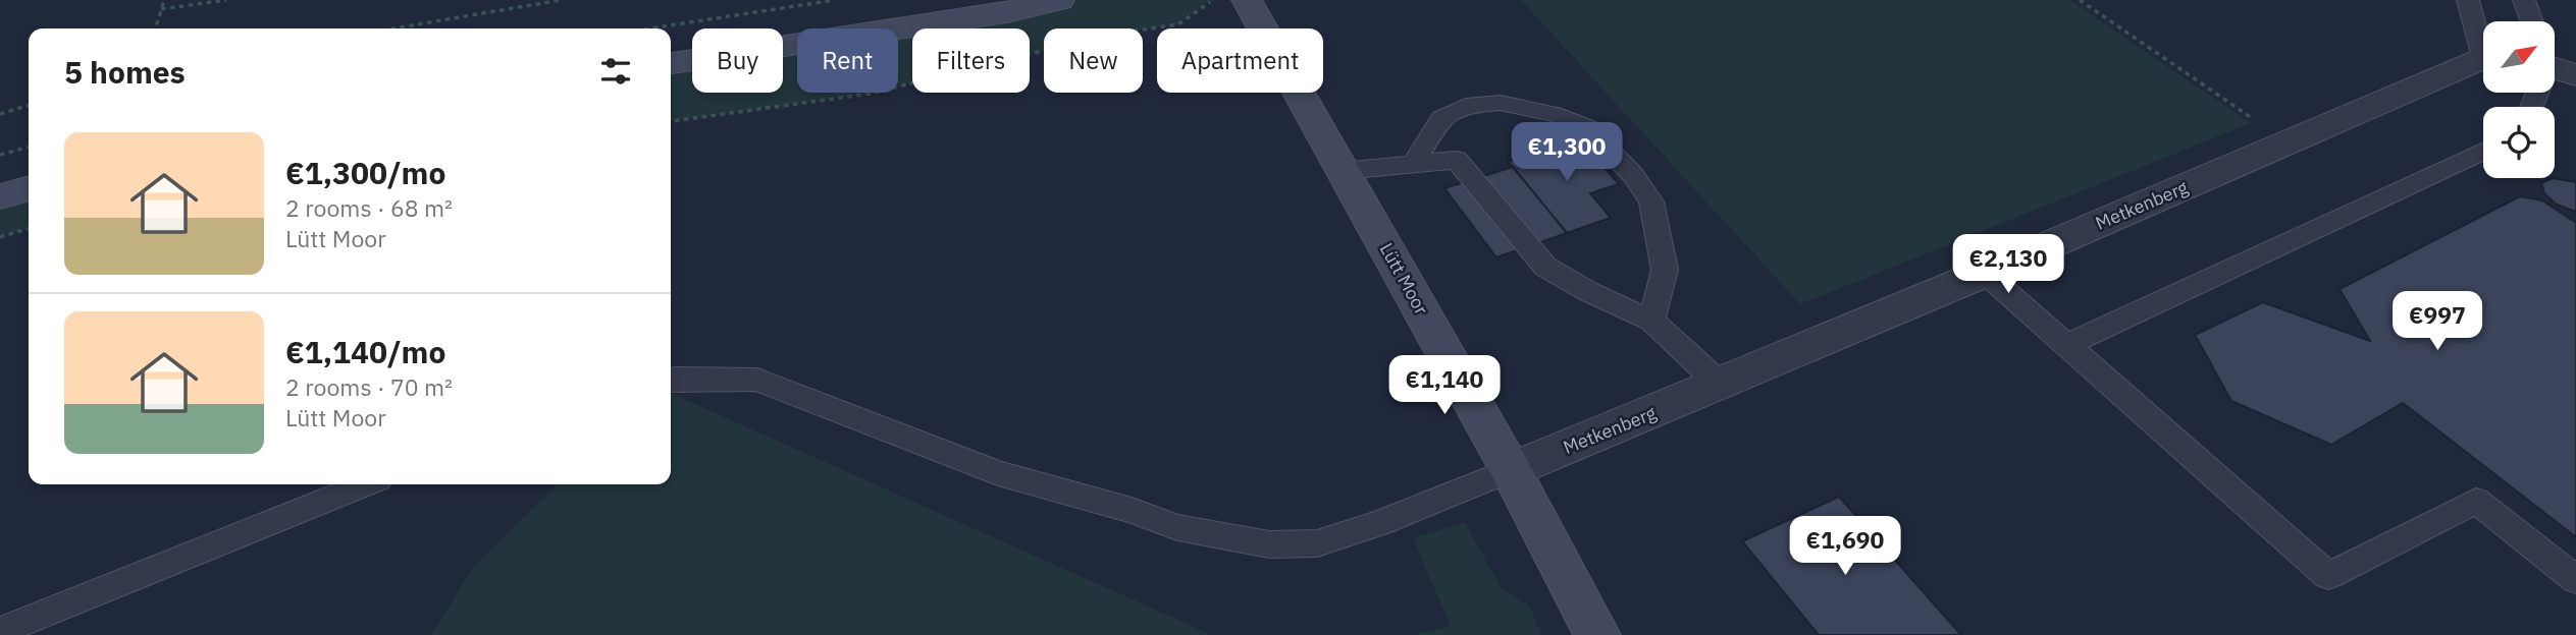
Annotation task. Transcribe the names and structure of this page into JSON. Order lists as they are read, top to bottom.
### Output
{
  "streets": {
    "main road": ["Lütt Moor"],
    "street": ["Metkenberg"]
  },
  "crossings": [
    ["Metkenberg", "Lütt Moor"]
  ],
  "north": "top right",
  "page": {
    "chip": [
      "Buy",
      "Rent",
      "Filters",
      "New",
      "Apartment"
    ],
    "heading": "5 homes",
    "list": [
      {
        "name": "€1,300/mo",
        "note": "2 rooms · 68 m² · Lütt Moor"
      },
      {
        "name": "€1,140/mo",
        "note": "2 rooms · 70 m² · Lütt Moor"
      }
    ],
    "price": [
      "€1,300",
      "€2,130",
      "€997",
      "€1,140",
      "€1,690"
    ]
  }
}
